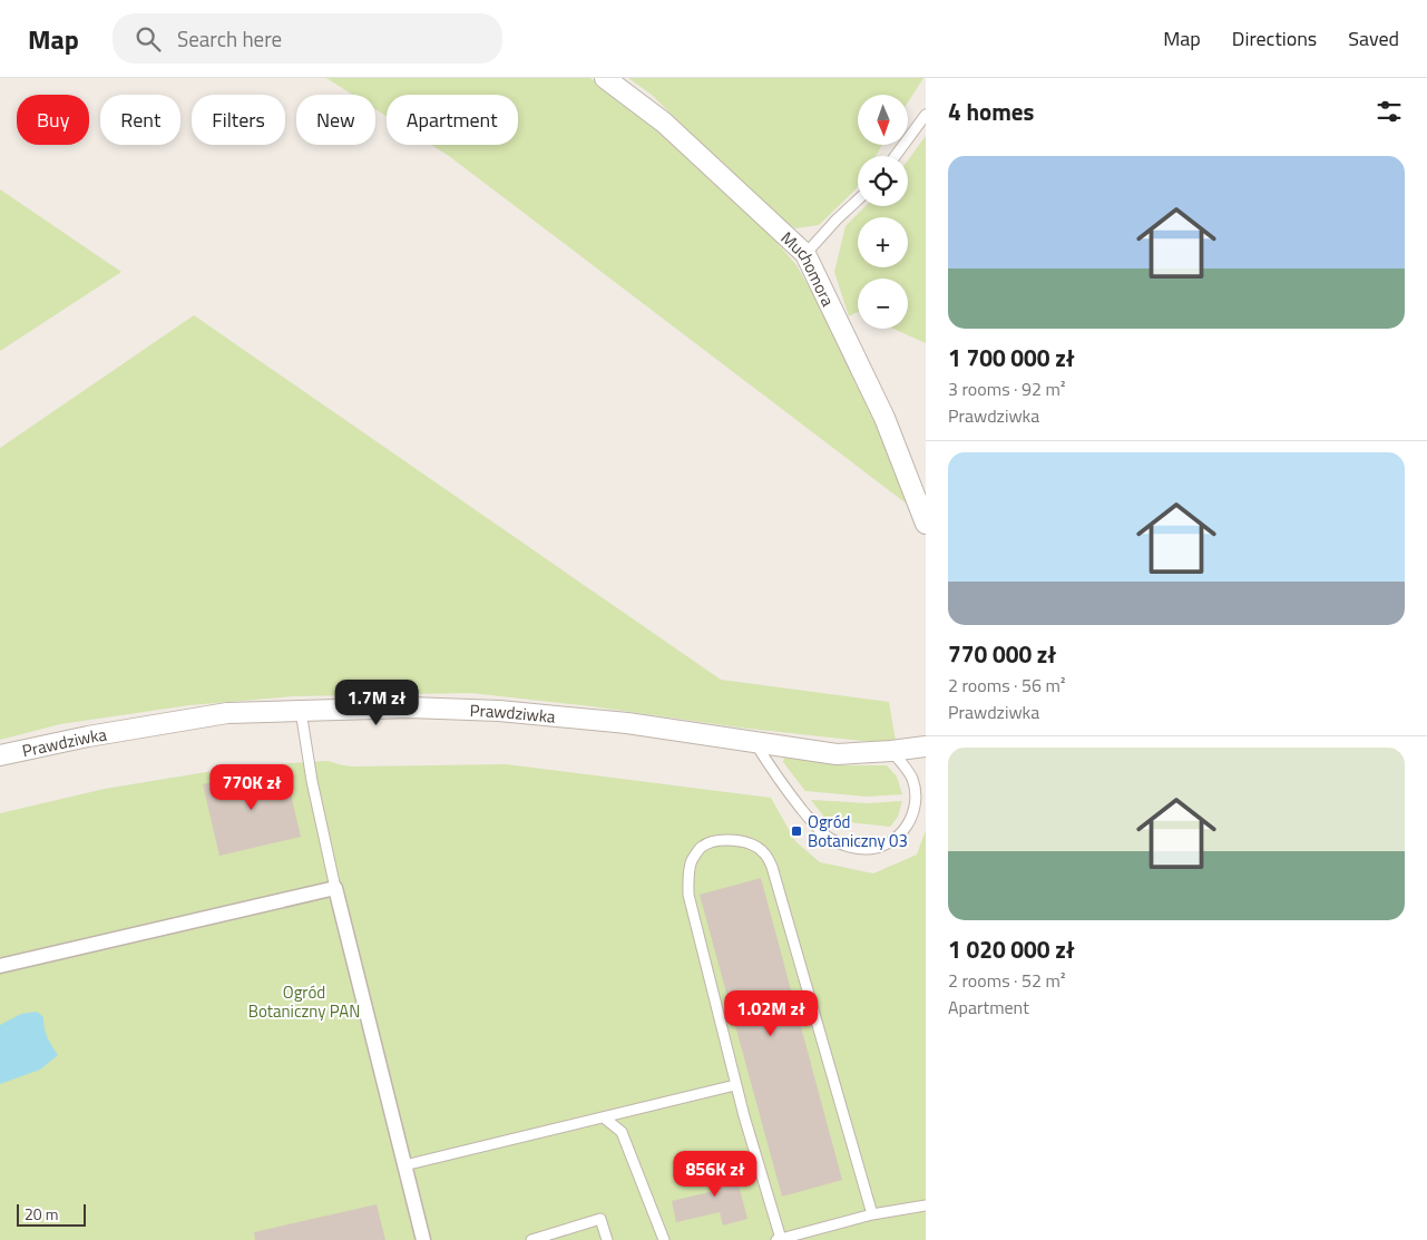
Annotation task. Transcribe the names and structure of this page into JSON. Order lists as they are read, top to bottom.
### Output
{
  "streets": {
    "street": ["Muchomora", "Prawdziwka"]
  },
  "parks": ["Ogród Botaniczny PAN"],
  "places": {
    "transit": ["Ogród Botaniczny 03"]
  },
  "scale_bar": "20 m",
  "north": "bottom",
  "page": {
    "header": "Map",
    "search": "Search here",
    "nav": ["Map", "Directions", "Saved"],
    "heading": "4 homes",
    "map_buttons": ["+", "−"],
    "chip": [
      "Buy",
      "Rent",
      "Filters",
      "New",
      "Apartment"
    ],
    "list": [
      {
        "name": "1 700 000 zł",
        "note": "3 rooms · 92 m² · Prawdziwka"
      },
      {
        "name": "770 000 zł",
        "note": "2 rooms · 56 m² · Prawdziwka"
      },
      {
        "name": "1 020 000 zł",
        "note": "2 rooms · 52 m² · Apartment"
      }
    ],
    "price": [
      "1.7M zł",
      "770K zł",
      "1.02M zł",
      "856K zł"
    ],
    "scale": "20 m"
  }
}
